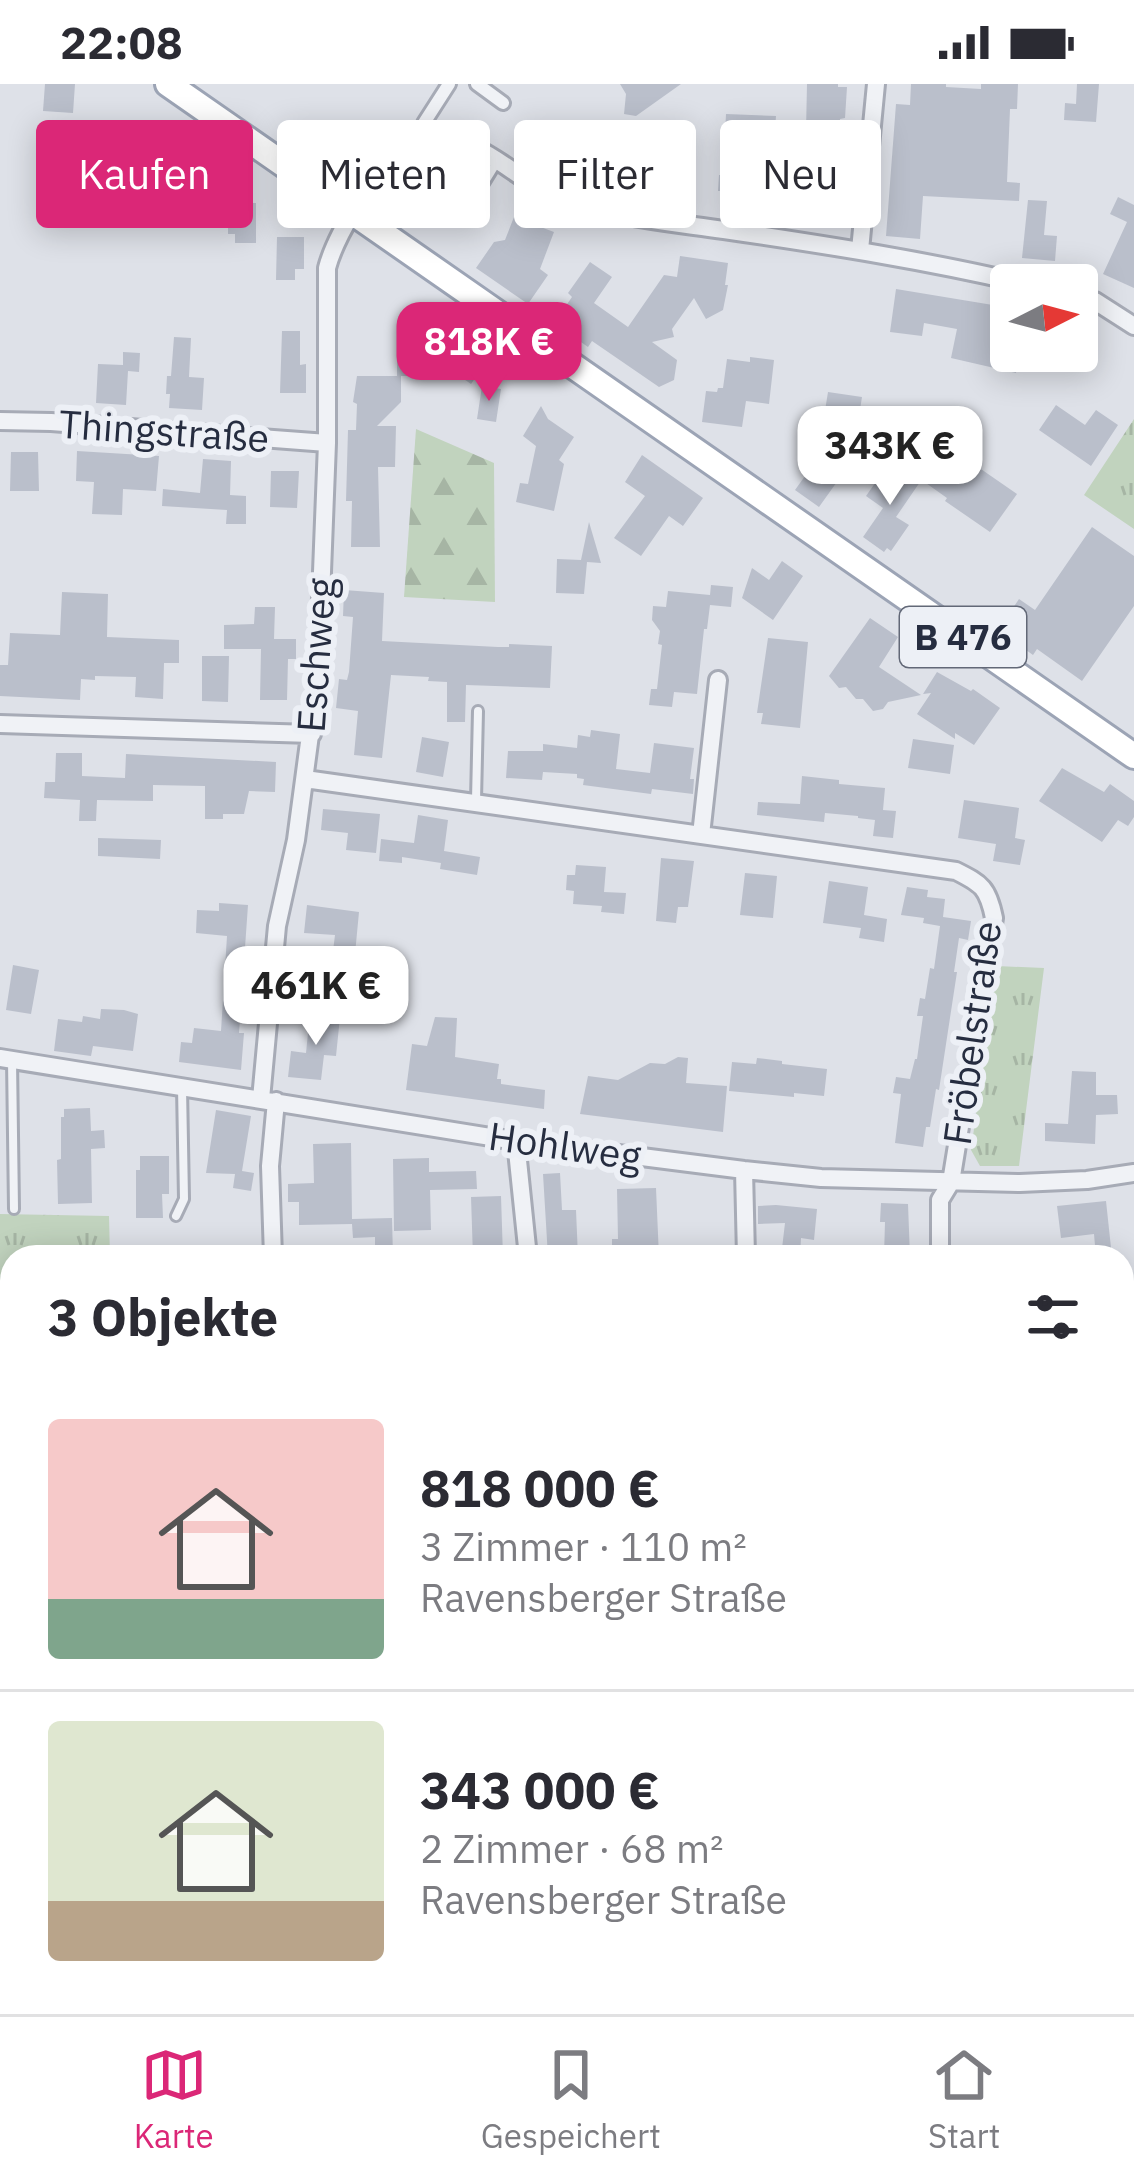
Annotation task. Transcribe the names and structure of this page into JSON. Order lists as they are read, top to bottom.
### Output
{
  "streets": {
    "main road": ["B 476"],
    "street": [
      "Thingstraße",
      "Eschweg",
      "Fröbelstraße",
      "Hohlweg"
    ]
  },
  "crossings": [
    ["Thingstraße", "Eschweg"],
    ["Eschweg", "Fröbelstraße"],
    ["Eschweg", "Hohlweg"],
    ["Fröbelstraße", "Hohlweg"]
  ],
  "north": "right",
  "page": {
    "status": "22:08",
    "chip": [
      "Kaufen",
      "Mieten",
      "Filter",
      "Neu"
    ],
    "price": ["818K €", "343K €", "461K €"],
    "heading": "3 Objekte",
    "list": [
      {
        "name": "818 000 €",
        "note": "3 Zimmer · 110 m² · Ravensberger Straße"
      },
      {
        "name": "343 000 €",
        "note": "2 Zimmer · 68 m² · Ravensberger Straße"
      }
    ],
    "tabs": ["Karte", "Gespeichert", "Start"]
  }
}
